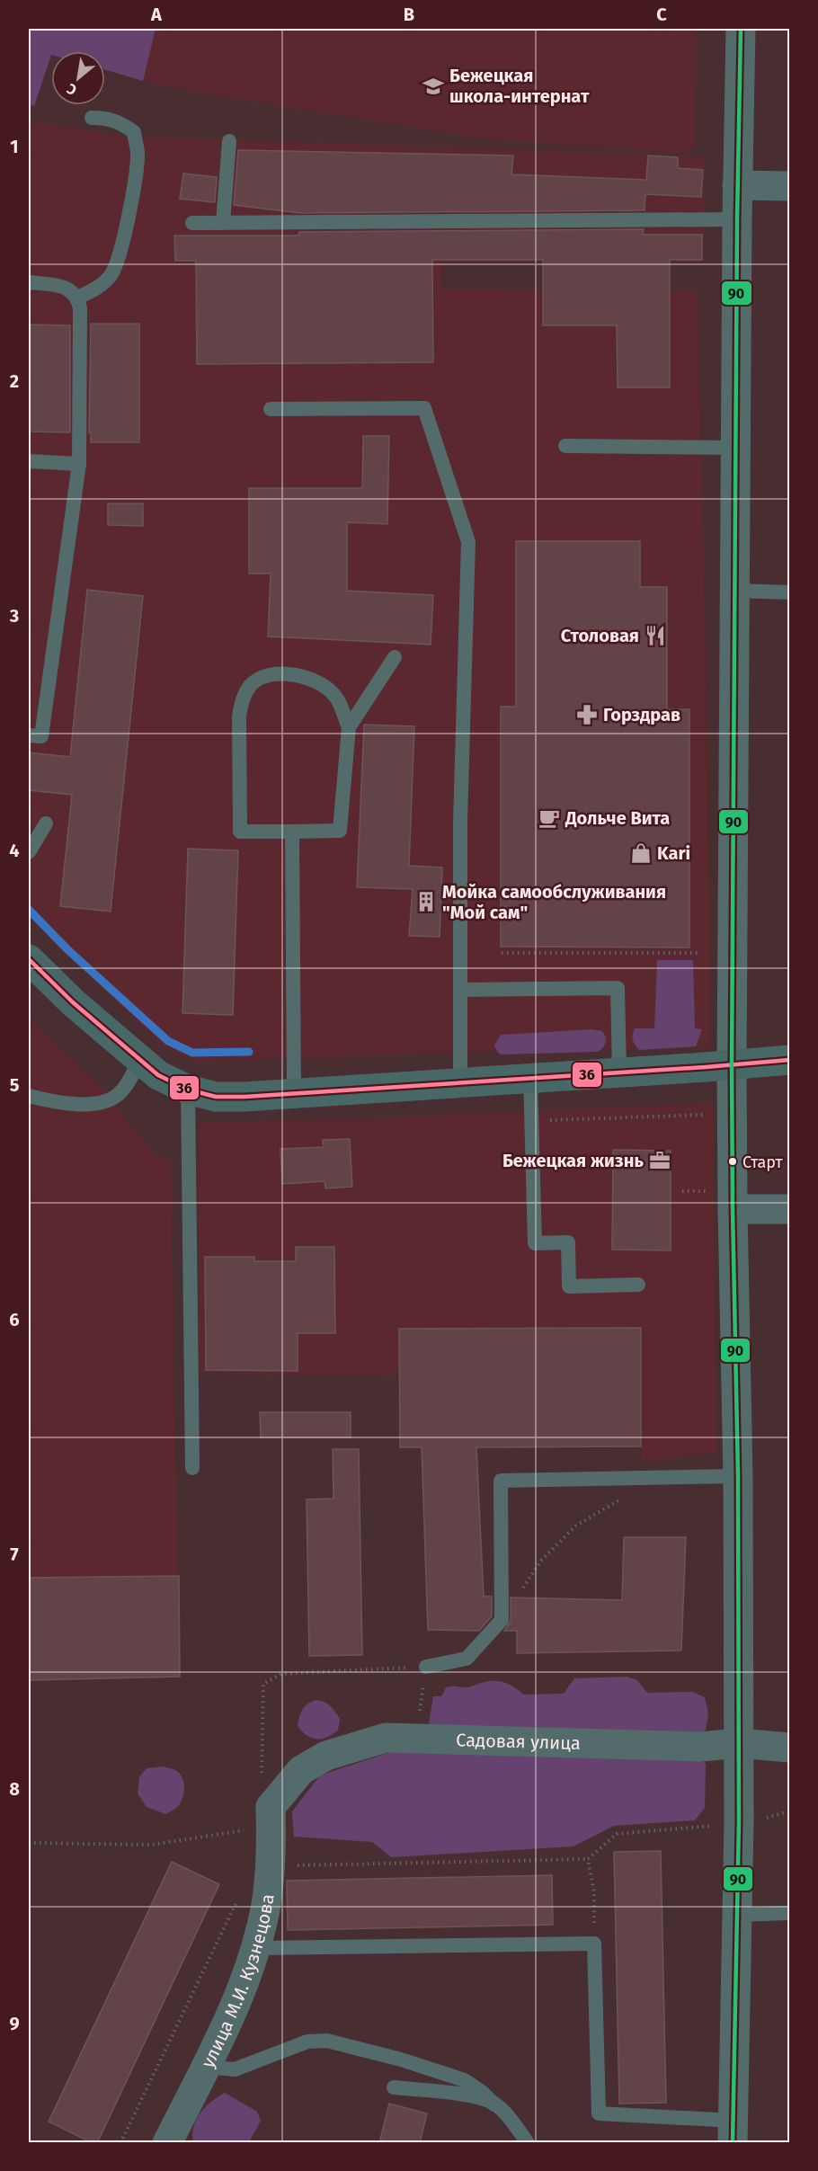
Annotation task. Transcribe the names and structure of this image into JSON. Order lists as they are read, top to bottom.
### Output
{
  "streets": {
    "street": ["Садовая улица", "улица М.И. Кузнецова"]
  },
  "crossings": [
    ["Садовая улица", "улица М.И. Кузнецова"]
  ],
  "places": {
    "school or university": ["Бежецкая школа-интернат"],
    "restaurant": ["Столовая"],
    "pharmacy": ["Горздрав"],
    "cafe": ["Дольче Вита"],
    "shop": ["Kari"],
    "building": ["Мойка самообслуживания \"Мой сам\""],
    "office": ["Бежецкая жизнь"],
    "other": ["Старт"]
  },
  "lines": ["transit line 90", "transit line 36"],
  "north": "bottom left",
  "grid": {
    "columns": ["A", "B", "C"],
    "rows": [
      "1",
      "2",
      "3",
      "4",
      "5",
      "6",
      "7",
      "8",
      "9"
    ]
  }
}
